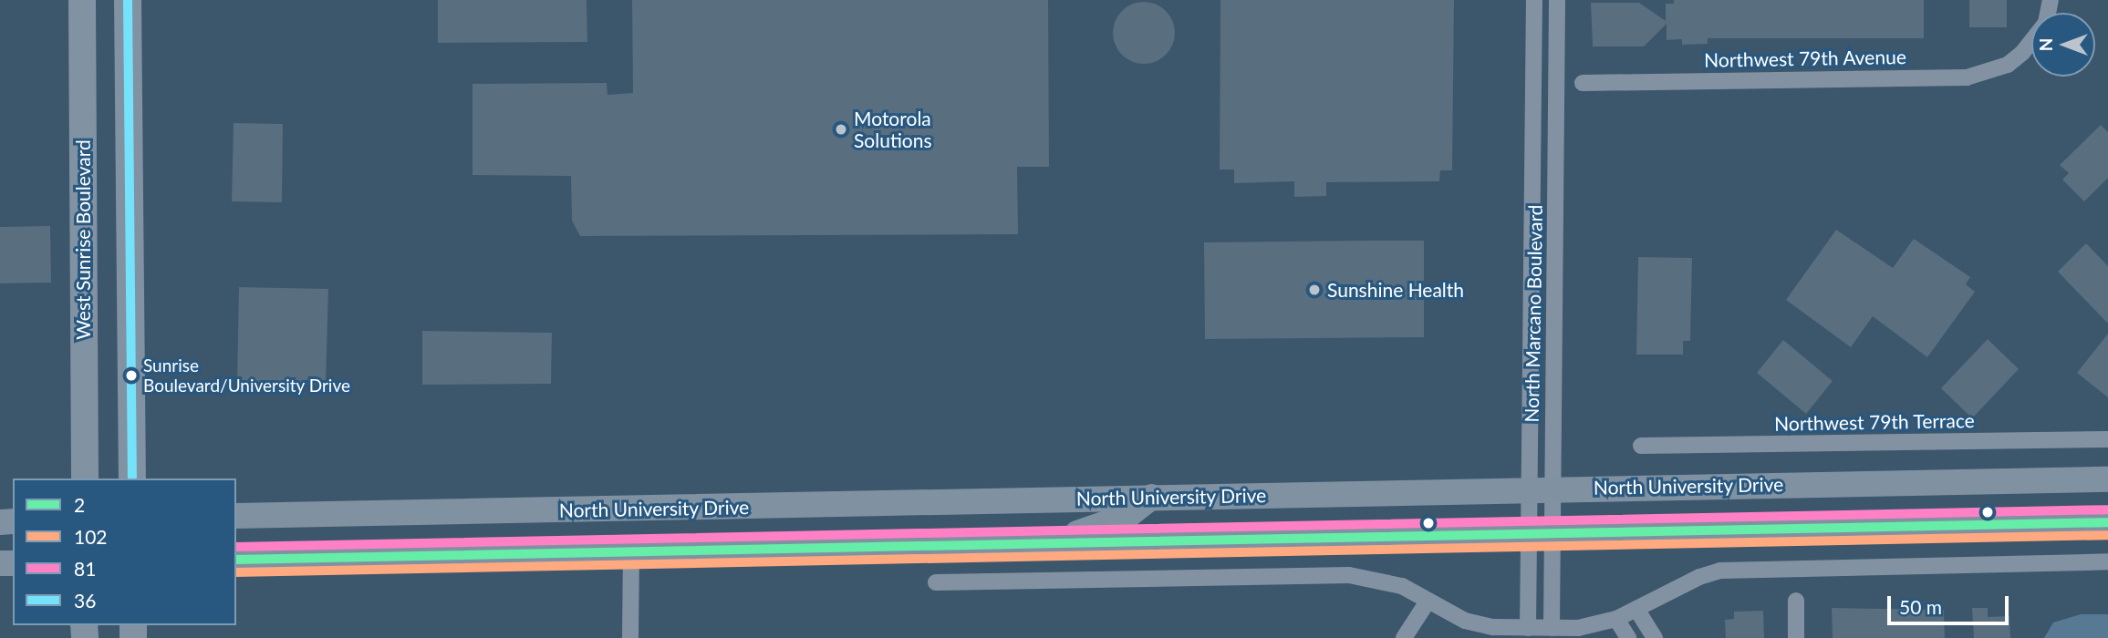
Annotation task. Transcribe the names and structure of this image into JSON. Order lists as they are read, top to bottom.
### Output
{
  "streets": {
    "highway": ["West Sunrise Boulevard"],
    "main road": ["North University Drive"],
    "street": ["Northwest 79th Avenue", "North Marcano Boulevard", "Northwest 79th Terrace"]
  },
  "crossings": [
    ["North Marcano Boulevard", "North University Drive"]
  ],
  "places": ["Motorola Solutions", "Sunshine Health", "Sunrise Boulevard/University Drive"],
  "lines": [
    "transit line 36",
    "transit line 81",
    "transit line 2",
    "transit line 102"
  ],
  "legend": [
    "2",
    "102",
    "81",
    "36"
  ],
  "scale_bar": "50 m",
  "north": "left"
}
